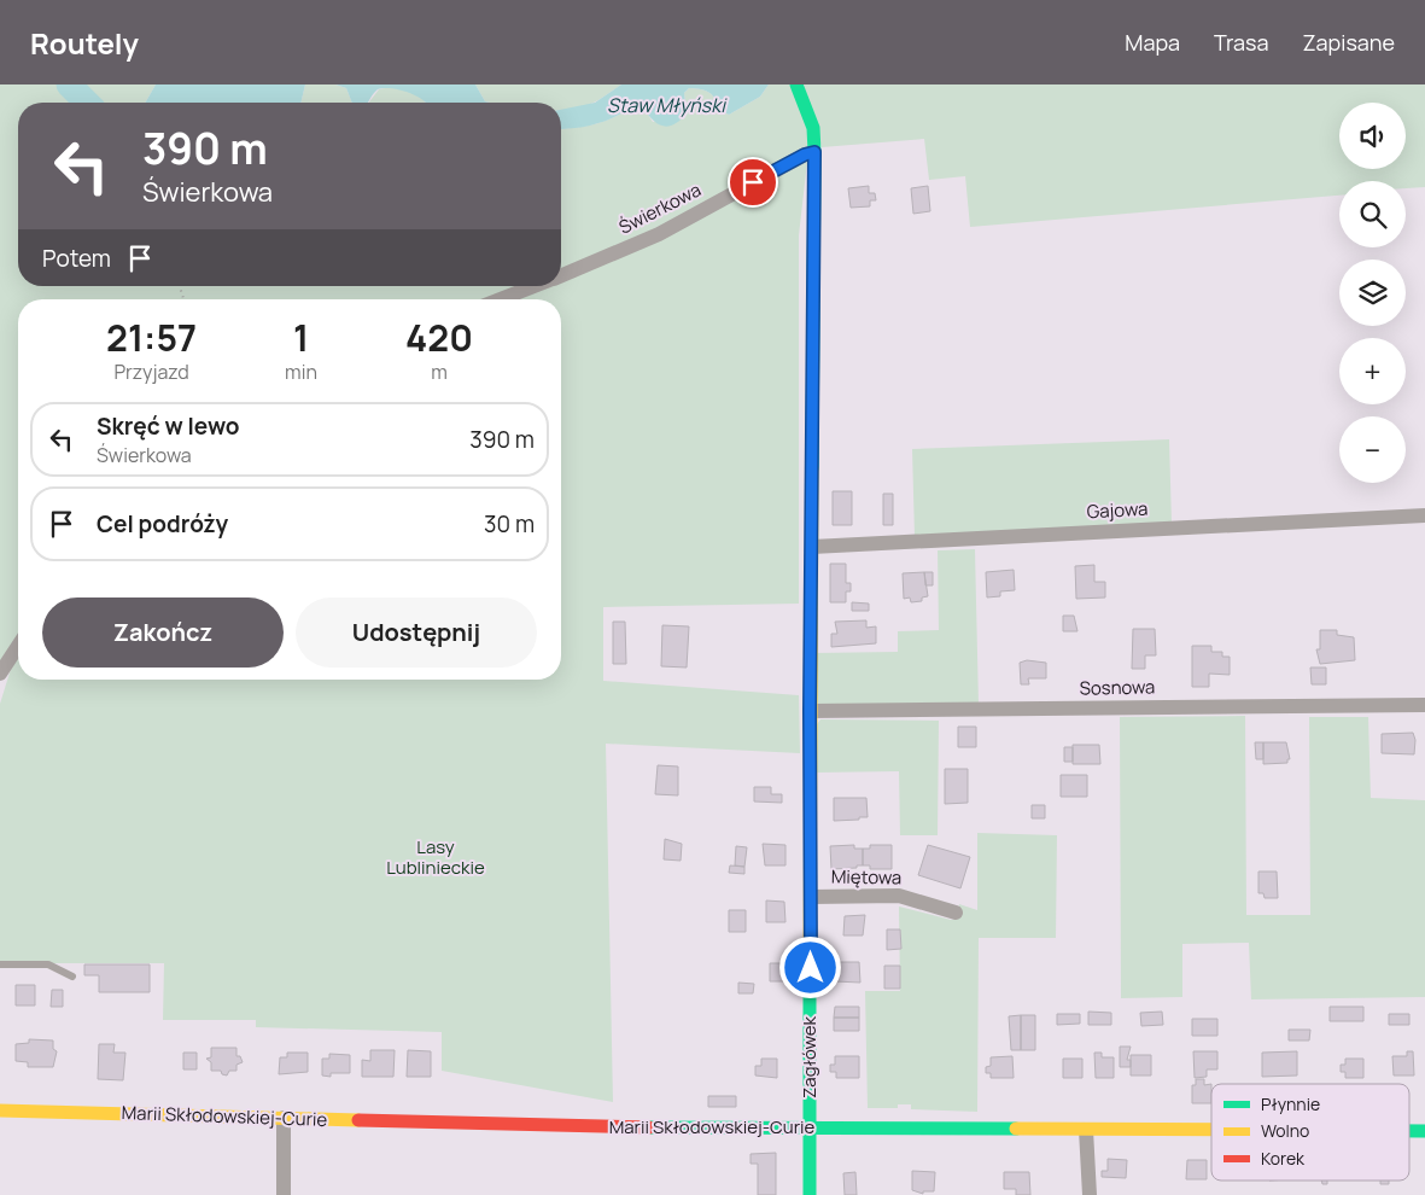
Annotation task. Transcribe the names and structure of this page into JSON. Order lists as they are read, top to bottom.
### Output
{
  "streets": {
    "street": [
      "Świerkowa",
      "Gajowa",
      "Sosnowa",
      "Miętowa",
      "Zagłówek",
      "Marii Skłodowskiej-Curie"
    ]
  },
  "crossings": [
    ["Świerkowa", "Zagłówek"],
    ["Gajowa", "Zagłówek"],
    ["Sosnowa", "Zagłówek"],
    ["Miętowa", "Zagłówek"],
    ["Zagłówek", "Marii Skłodowskiej-Curie"]
  ],
  "water": ["Staw Młyński"],
  "parks": ["Lasy Lublinieckie"],
  "legend": ["Płynnie", "Wolno", "Korek"],
  "page": {
    "header": "Routely",
    "nav": ["Mapa", "Trasa", "Zapisane"],
    "map_buttons": ["+", "−"],
    "turn": ["390 m", "Świerkowa"],
    "then": "Potem",
    "eta": [
      "21:57",
      "Przyjazd",
      "1",
      "min",
      "420",
      "m"
    ],
    "list": [
      {
        "name": "Skręć w lewo",
        "note": "Świerkowa",
        "value": "390 m"
      },
      {
        "name": "Cel podróży",
        "value": "30 m"
      }
    ],
    "buttons": ["Zakończ", "Udostępnij"]
  }
}
